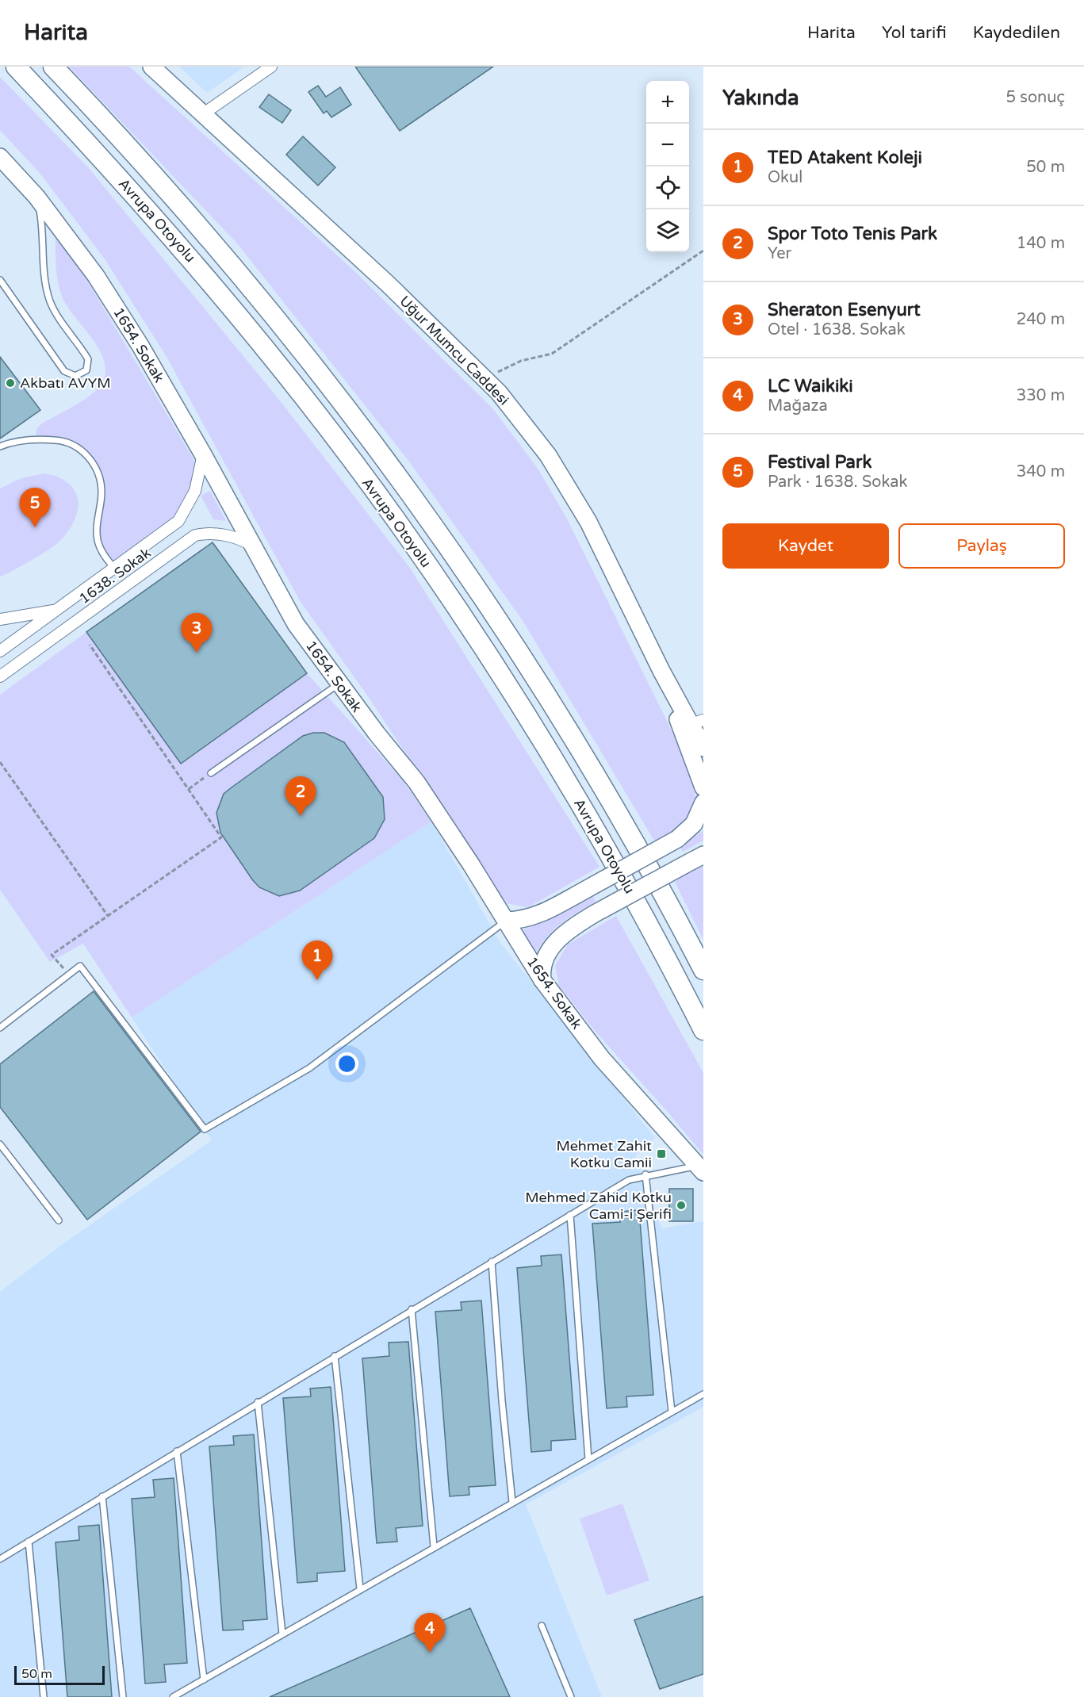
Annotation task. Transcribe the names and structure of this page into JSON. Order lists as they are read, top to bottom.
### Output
{
  "streets": {
    "highway": ["Avrupa Otoyolu"],
    "main road": ["1654. Sokak", "Uğur Mumcu Caddesi"],
    "street": ["1638. Sokak"]
  },
  "crossings": [
    ["1654. Sokak", "1638. Sokak"]
  ],
  "places": {
    "other": ["Akbatı AVYM", "Mehmed Zahid Kotku Cami-i Şerifi"],
    "transit": ["Mehmet Zahit Kotku Camii"]
  },
  "scale_bar": "50 m",
  "page": {
    "header": "Harita",
    "nav": ["Harita", "Yol tarifi", "Kaydedilen"],
    "heading": ["Yakında", "5 sonuç"],
    "map_buttons": ["+", "−"],
    "list": [
      {
        "mark": "1",
        "name": "TED Atakent Koleji",
        "note": "Okul",
        "value": "50 m"
      },
      {
        "mark": "2",
        "name": "Spor Toto Tenis Park",
        "note": "Yer",
        "value": "140 m"
      },
      {
        "mark": "3",
        "name": "Sheraton Esenyurt",
        "note": "Otel · 1638. Sokak",
        "value": "240 m"
      },
      {
        "mark": "4",
        "name": "LC Waikiki",
        "note": "Mağaza",
        "value": "330 m"
      },
      {
        "mark": "5",
        "name": "Festival Park",
        "note": "Park · 1638. Sokak",
        "value": "340 m"
      }
    ],
    "pins": [
      "5",
      "3",
      "2",
      "1",
      "4"
    ],
    "buttons": ["Kaydet", "Paylaş"],
    "scale": "50 m"
  }
}
